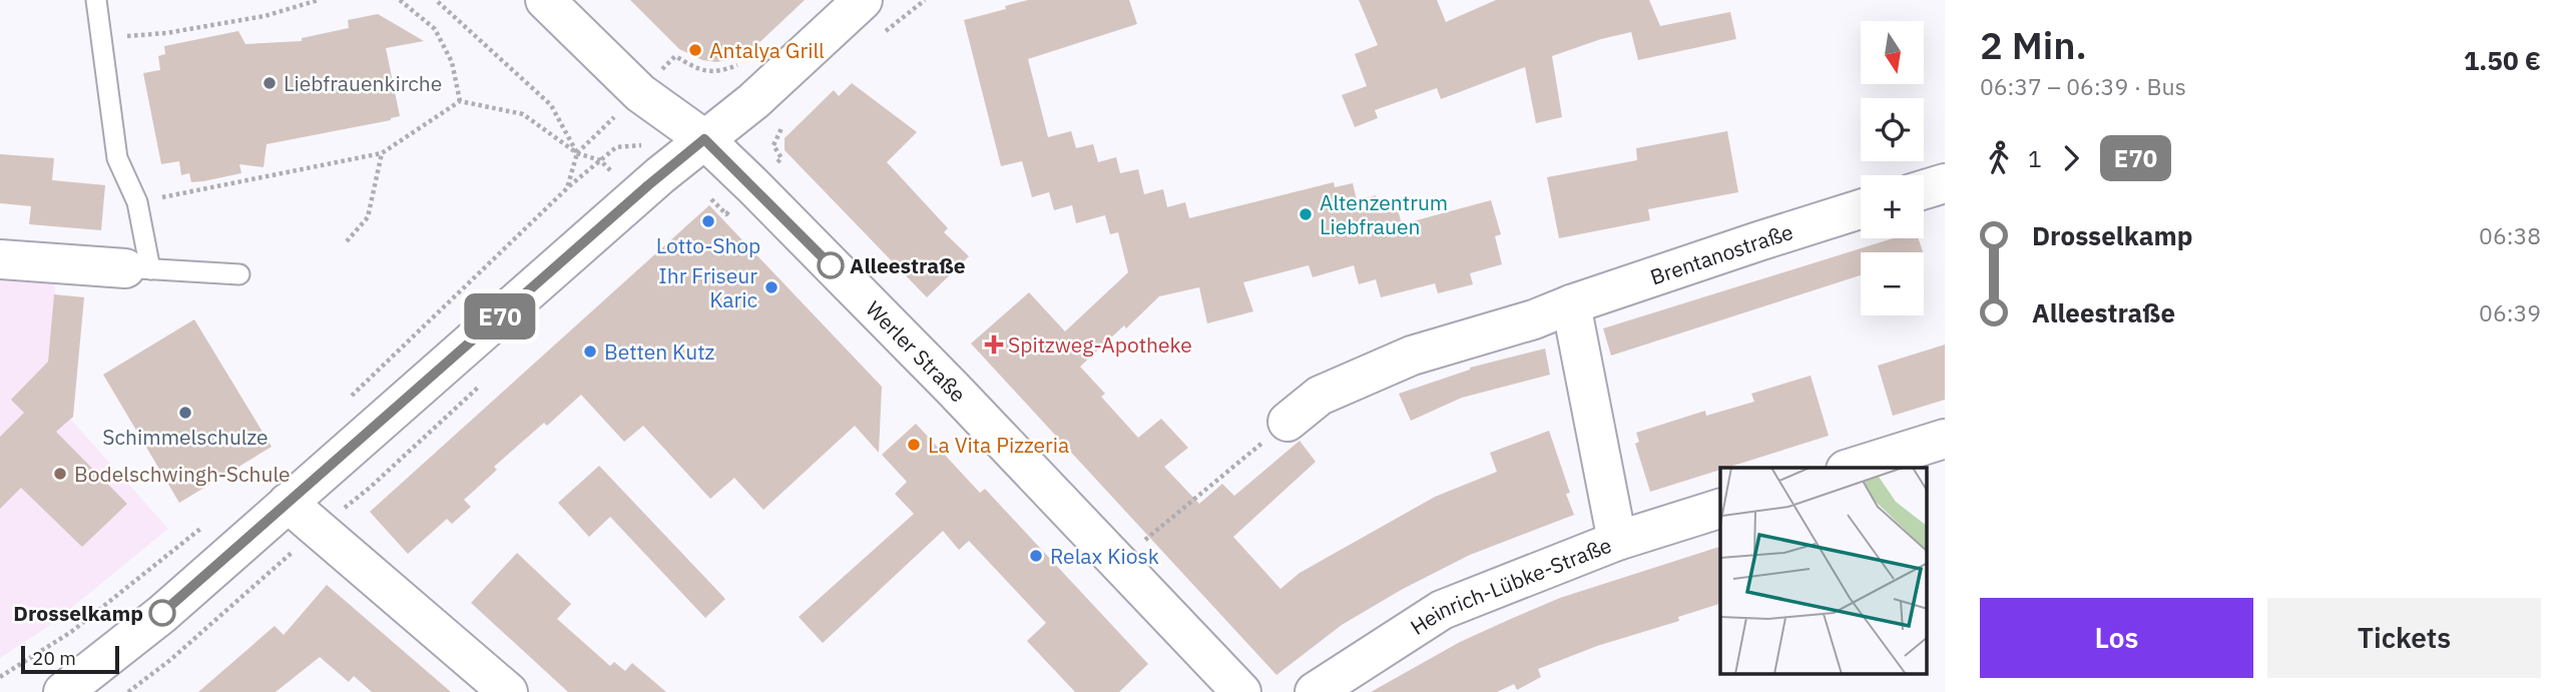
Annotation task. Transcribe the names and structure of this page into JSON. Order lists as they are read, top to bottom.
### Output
{
  "streets": {
    "main road": ["Brentanostraße", "Werler Straße", "Heinrich-Lübke-Straße"]
  },
  "places": {
    "other": [
      "Antalya Grill",
      "Liebfrauenkirche",
      "Altenzentrum Liebfrauen",
      "Lotto-Shop",
      "Alleestraße",
      "Ihr Friseur Karic",
      "Betten Kutz",
      "Schimmelschulze",
      "La Vita Pizzeria",
      "Bodelschwingh-Schule",
      "Relax Kiosk",
      "Drosselkamp"
    ],
    "health": ["Spitzweg-Apotheke"]
  },
  "lines": ["bus line E70"],
  "scale_bar": "20 m",
  "north": "bottom",
  "page": {
    "on_map": "E70",
    "heading": ["2 Min.", "06:37 – 06:39 · Bus", "1.50 €"],
    "map_buttons": ["+", "−"],
    "legs": ["1", "E70"],
    "list": [
      {
        "name": "Drosselkamp",
        "value": "06:38"
      },
      {
        "name": "Alleestraße",
        "value": "06:39"
      }
    ],
    "buttons": ["Los", "Tickets"],
    "scale": "20 m"
  }
}
